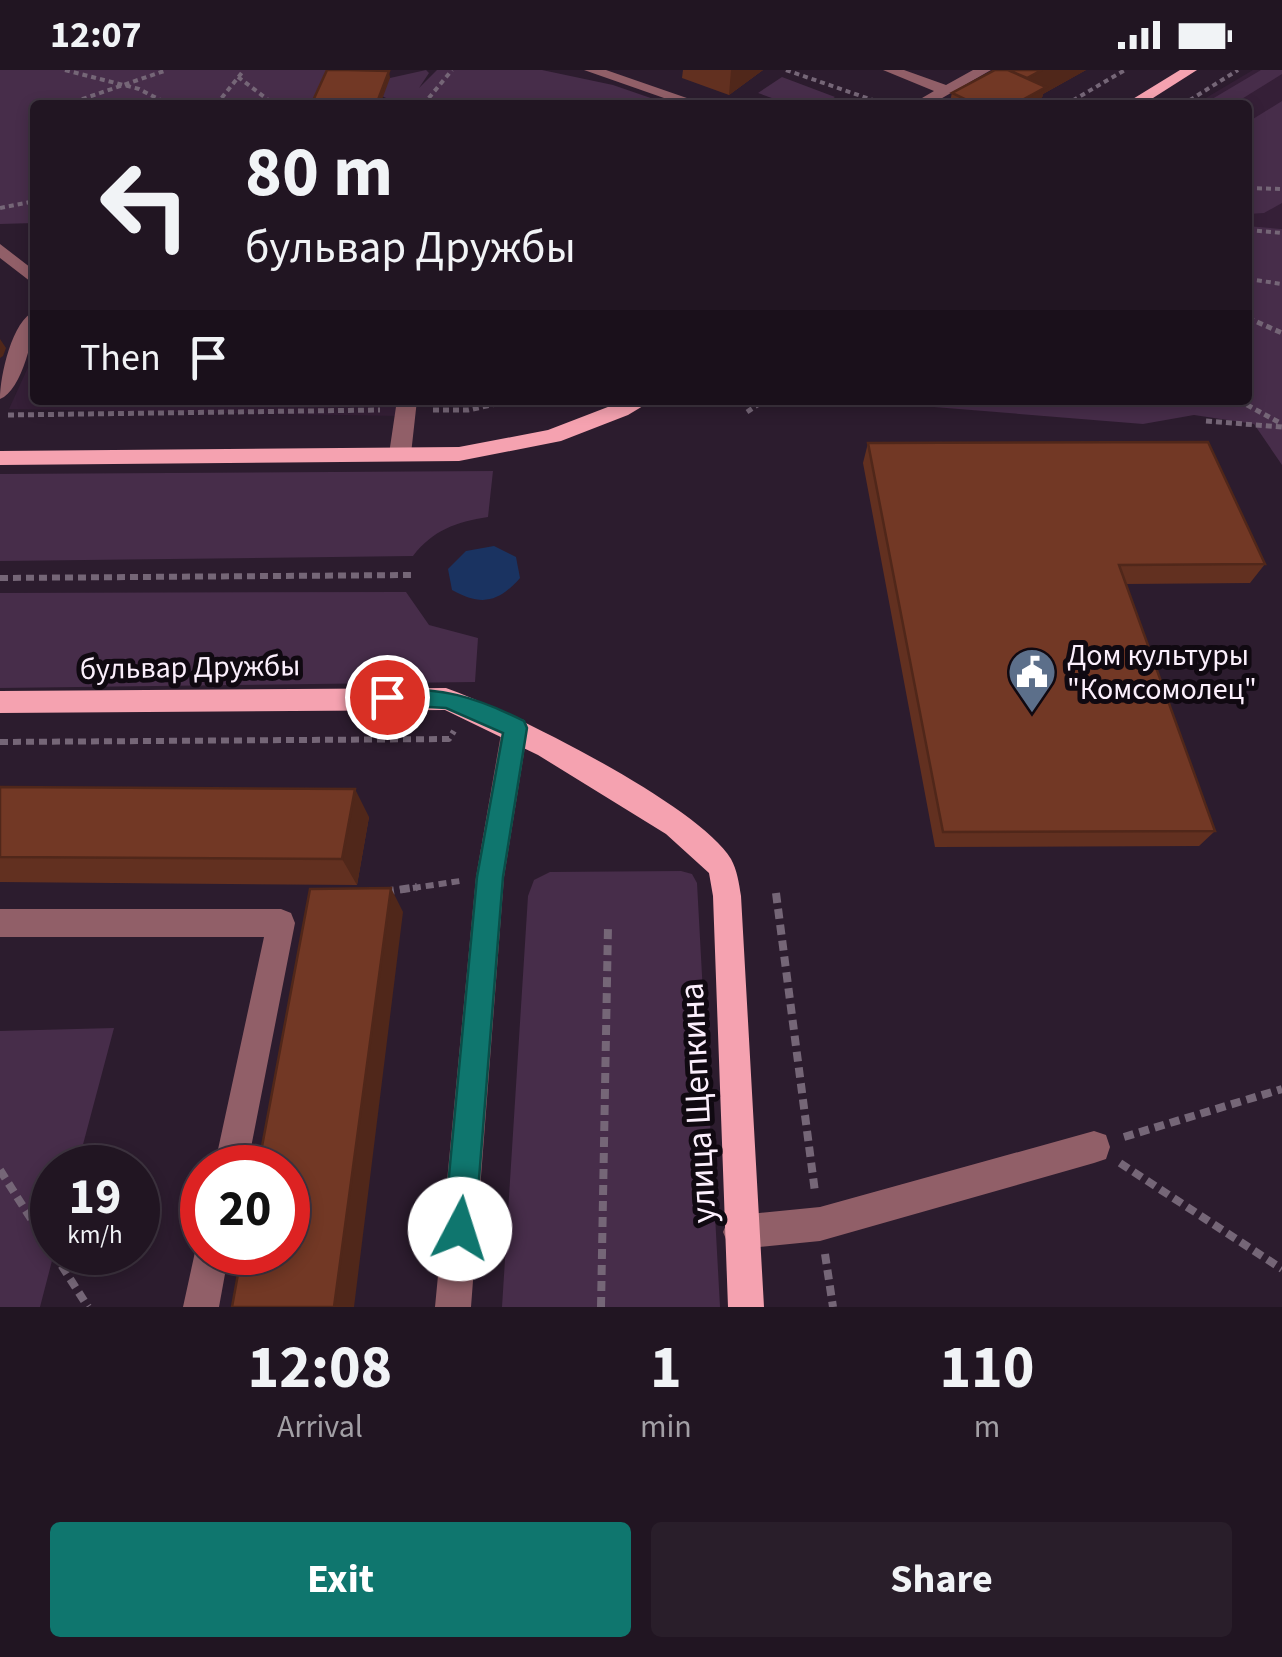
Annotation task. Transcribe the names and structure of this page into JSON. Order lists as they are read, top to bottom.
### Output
{
  "streets": {
    "main road": ["бульвар Дружбы", "улица Щепкина"]
  },
  "crossings": [
    ["бульвар Дружбы", "улица Щепкина"]
  ],
  "places": {
    "public building": ["Дом культуры \"Комсомолец\""]
  },
  "page": {
    "status": "12:07",
    "turn": ["80 m", "бульвар Дружбы"],
    "then": "Then",
    "speed": "19 km/h",
    "limit": "20",
    "eta": [
      "12:08",
      "Arrival",
      "1",
      "min",
      "110",
      "m"
    ],
    "buttons": ["Exit", "Share"]
  }
}
